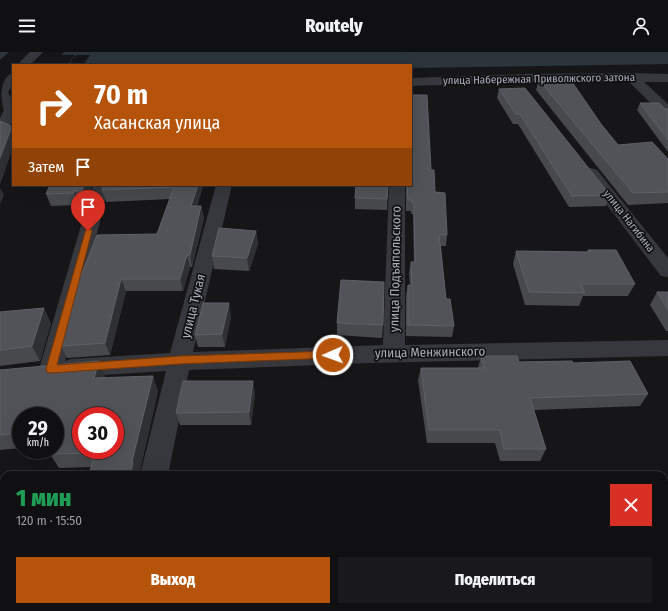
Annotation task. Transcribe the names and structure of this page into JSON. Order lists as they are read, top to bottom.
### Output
{
  "streets": {
    "street": [
      "улица Набережная Приволжского затона",
      "улица Нагибина",
      "улица Подъяпольского",
      "улица Тукая",
      "улица Менжинского"
    ]
  },
  "crossings": [
    ["улица Подъяпольского", "улица Менжинского"],
    ["улица Тукая", "улица Менжинского"]
  ],
  "page": {
    "header": "Routely",
    "turn": ["70 m", "Хасанская улица"],
    "then": "Затем",
    "speed": "29 km/h",
    "limit": "30",
    "heading": ["1 мин", "120 m · 15:50"],
    "buttons": ["Выход", "Поделиться"]
  }
}
